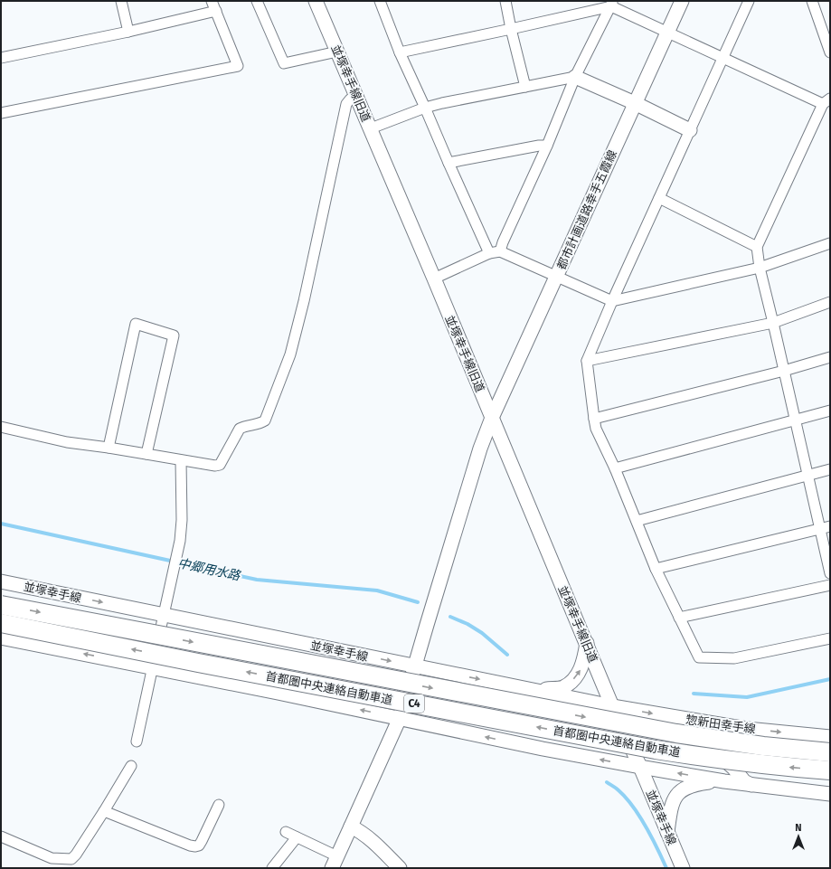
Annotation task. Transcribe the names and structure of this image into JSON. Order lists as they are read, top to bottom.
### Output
{
  "streets": {
    "highway": ["首都圏中央連絡自動車道", "C4"],
    "main road": [
      "並塚幸手線旧道",
      "都市計画道路幸手五霞線",
      "並塚幸手線",
      "惣新田幸手線"
    ]
  },
  "crossings": [
    ["並塚幸手線旧道", "都市計画道路幸手五霞線"],
    ["並塚幸手線旧道", "並塚幸手線"],
    ["並塚幸手線旧道", "惣新田幸手線"],
    ["都市計画道路幸手五霞線", "並塚幸手線"],
    ["並塚幸手線", "惣新田幸手線"]
  ],
  "water": ["中郷用水路"],
  "north": "top"
}
